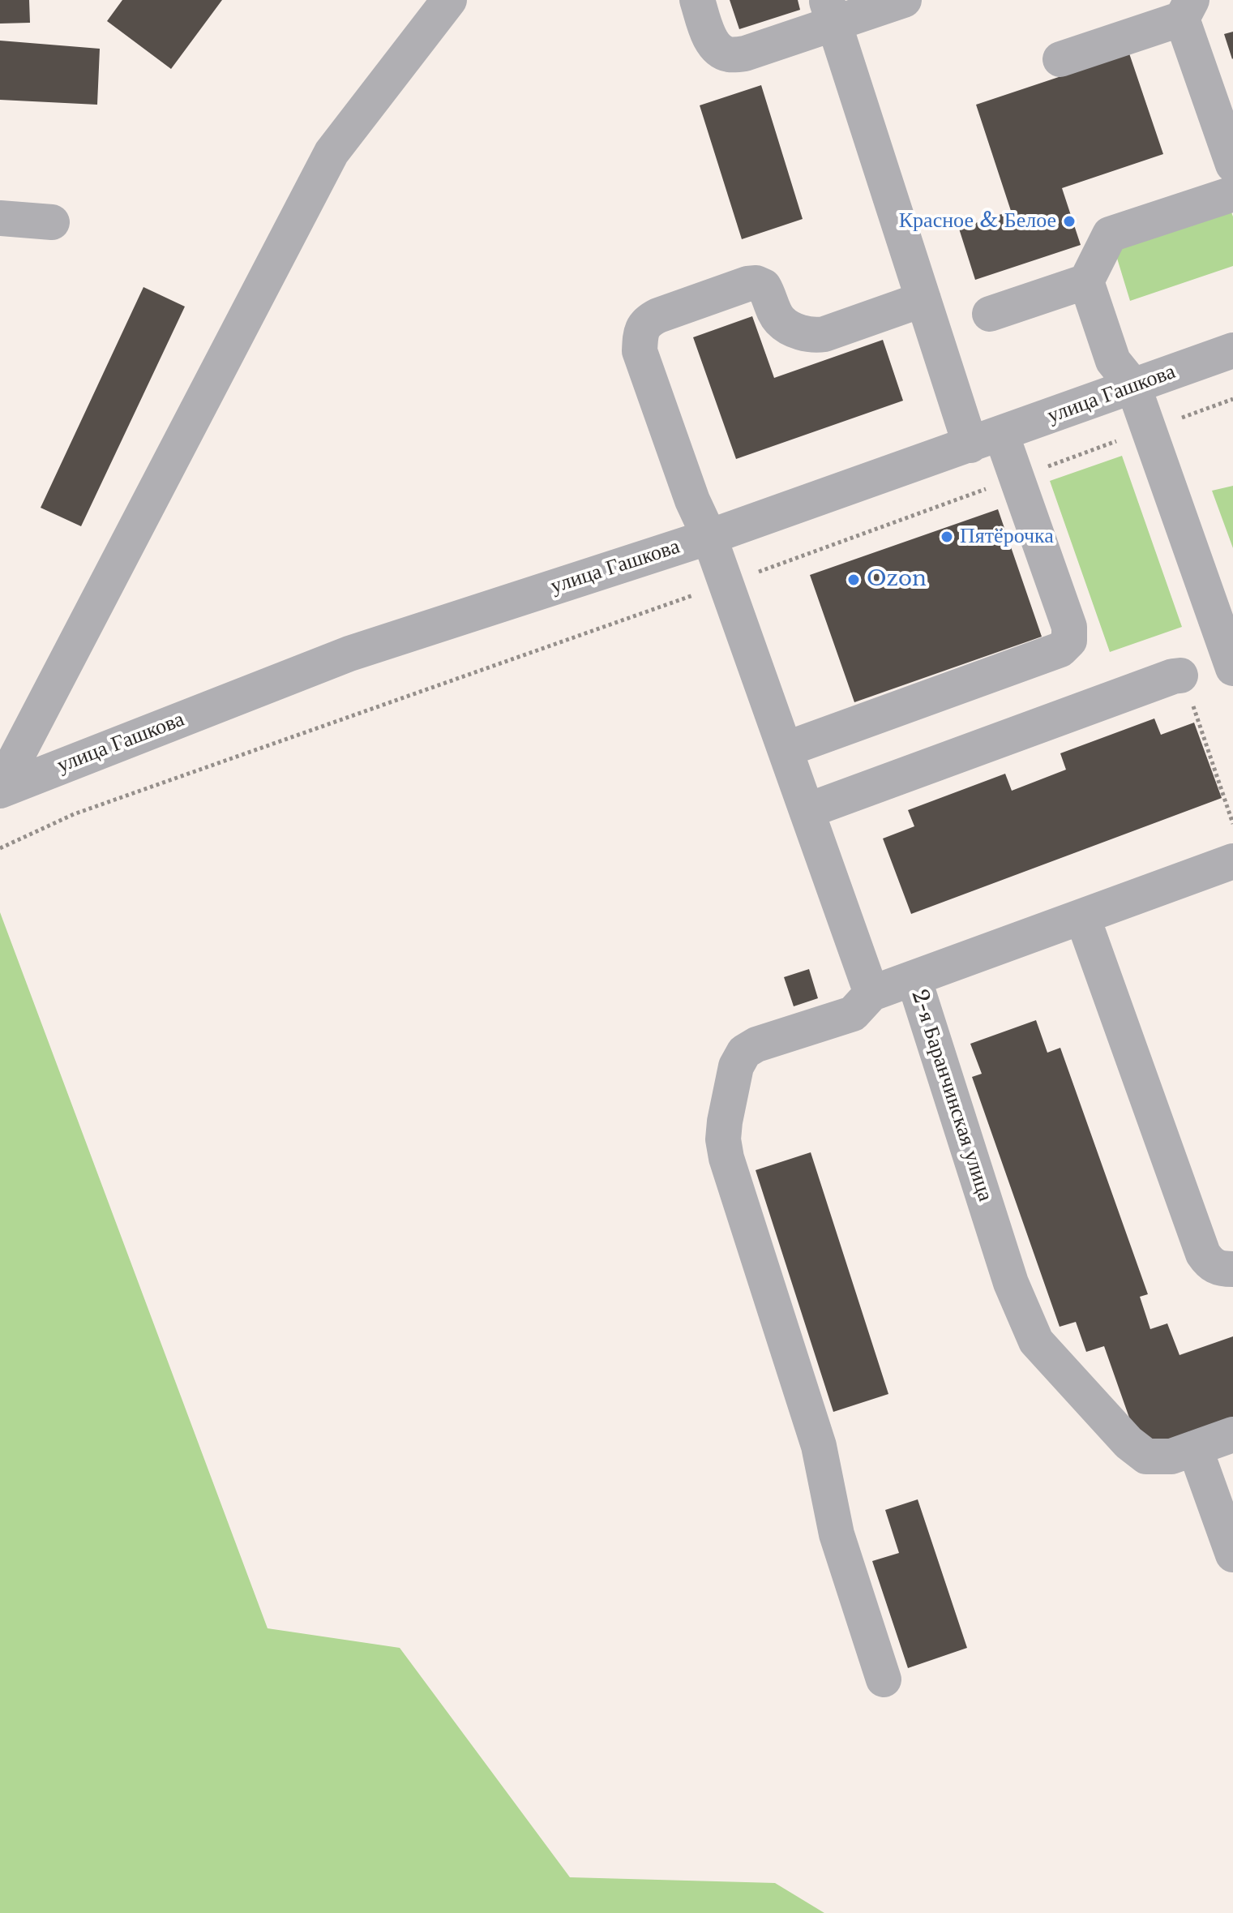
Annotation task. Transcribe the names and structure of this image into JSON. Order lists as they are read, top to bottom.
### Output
{
  "streets": {
    "street": ["улица Гашкова", "2-я Баранчинская улица"]
  },
  "places": ["Красное & Белое", "Пятёрочка", "Ozon"]
}
